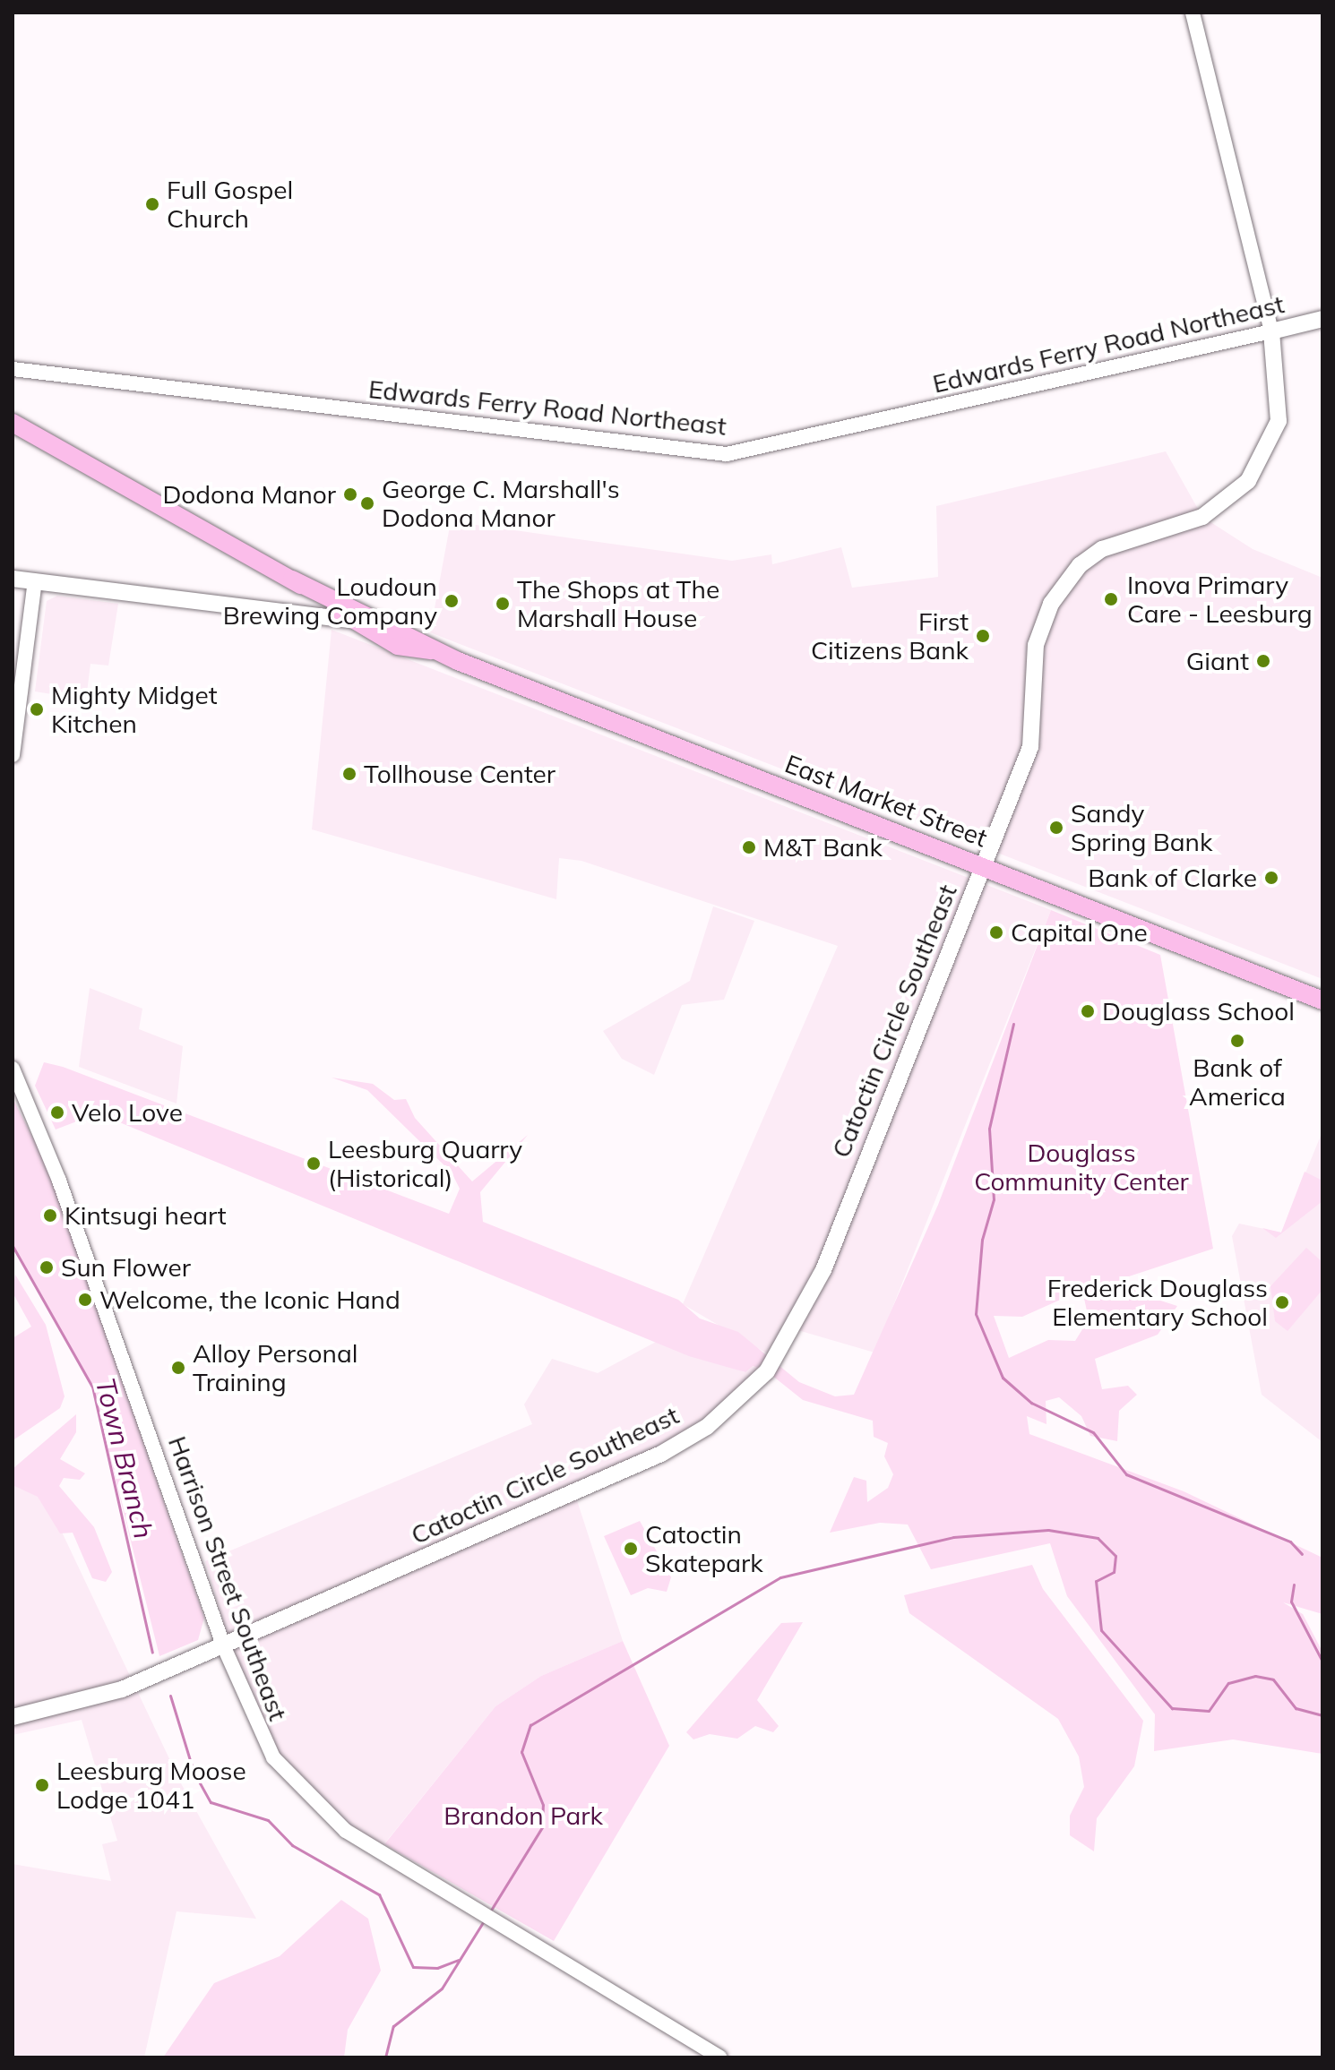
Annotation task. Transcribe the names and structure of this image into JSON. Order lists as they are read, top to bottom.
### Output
{
  "streets": {
    "main road": ["Edwards Ferry Road Northeast", "East Market Street", "Catoctin Circle Southeast"],
    "street": ["Harrison Street Southeast"]
  },
  "crossings": [
    ["Edwards Ferry Road Northeast", "Catoctin Circle Southeast"],
    ["East Market Street", "Catoctin Circle Southeast"],
    ["Catoctin Circle Southeast", "Harrison Street Southeast"]
  ],
  "water": ["Town Branch"],
  "parks": ["Douglass Community Center", "Brandon Park"],
  "places": [
    "Full Gospel Church",
    "Dodona Manor",
    "George C. Marshall's Dodona Manor",
    "Inova Primary Care - Leesburg",
    "Loudoun Brewing Company",
    "The Shops at The Marshall House",
    "First Citizens Bank",
    "Giant",
    "Mighty Midget Kitchen",
    "Tollhouse Center",
    "Sandy Spring Bank",
    "M&T Bank",
    "Bank of Clarke",
    "Capital One",
    "Douglass School",
    "Bank of America",
    "Velo Love",
    "Leesburg Quarry (Historical)",
    "Kintsugi heart",
    "Sun Flower",
    "Welcome, the Iconic Hand",
    "Frederick Douglass Elementary School",
    "Alloy Personal Training",
    "Catoctin Skatepark",
    "Leesburg Moose Lodge 1041"
  ]
}
